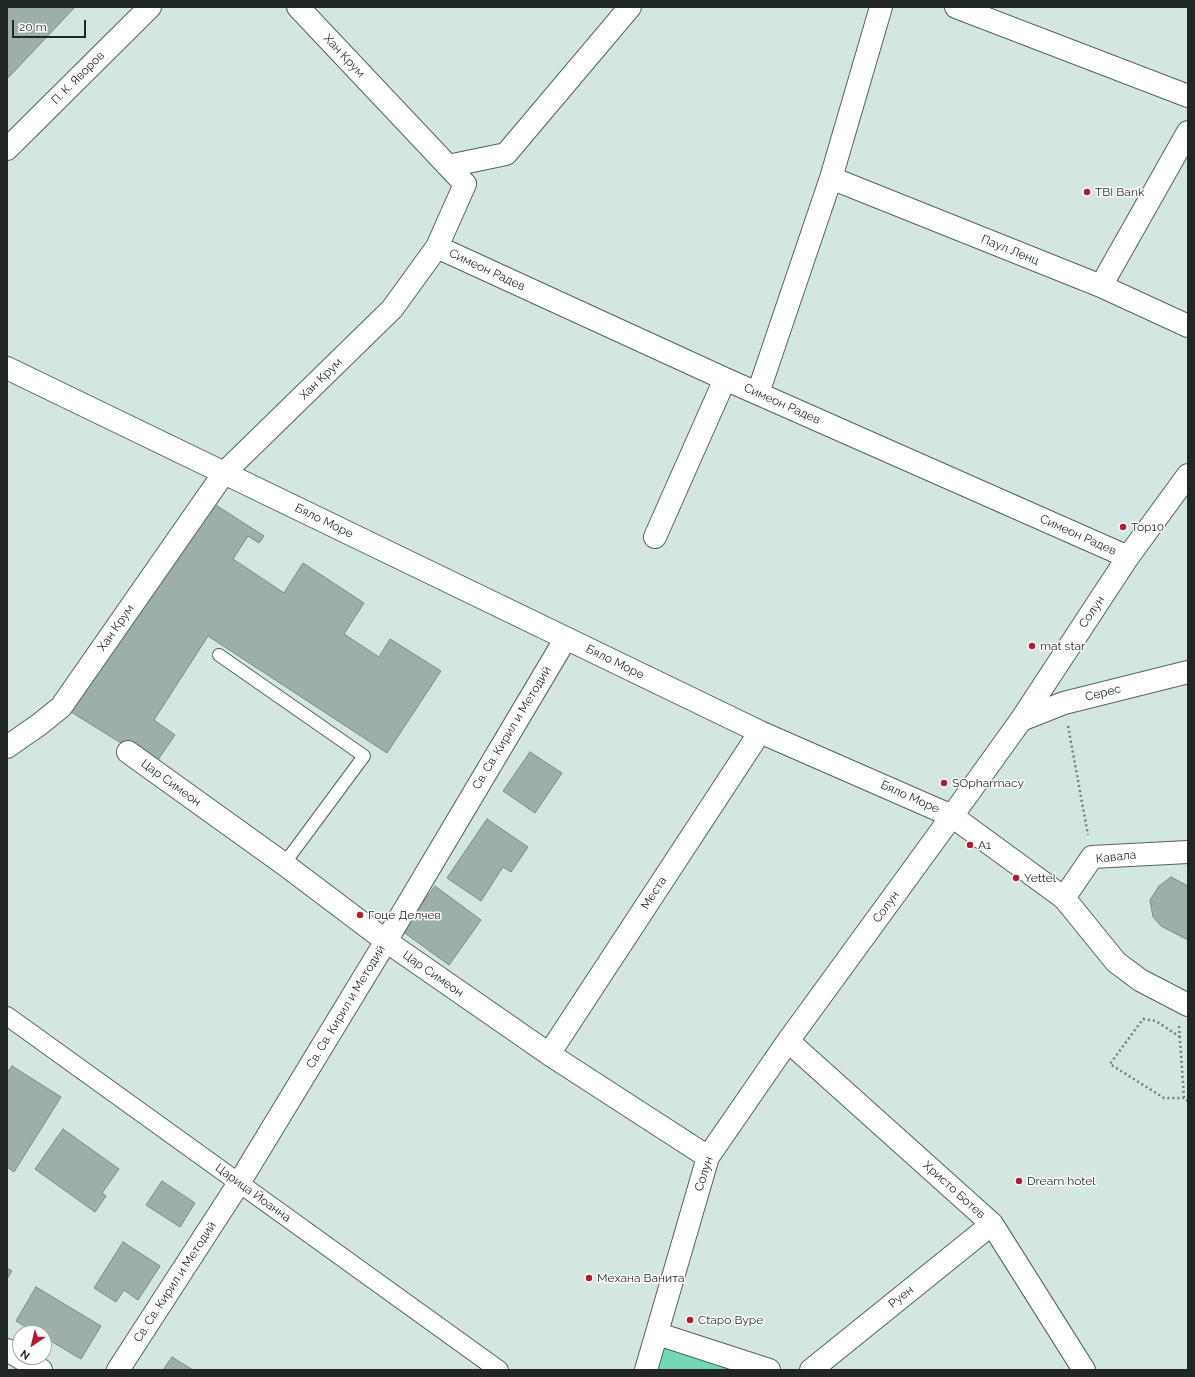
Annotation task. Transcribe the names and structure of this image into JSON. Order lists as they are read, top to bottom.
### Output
{
  "streets": {
    "street": [
      "Хан Крум",
      "П. К. Яворов",
      "Паул Ленц",
      "Симеон Радев",
      "Бяло Море",
      "Солун",
      "Серес",
      "Св. Св. Кирил и Методий",
      "Цар Симеон",
      "Кавала",
      "Места",
      "Христо Ботев",
      "Царица Йоанна",
      "Руен"
    ]
  },
  "crossings": [
    ["Хан Крум", "Симеон Радев"],
    ["Хан Крум", "Бяло Море"],
    ["Симеон Радев", "Солун"],
    ["Бяло Море", "Солун"],
    ["Бяло Море", "Св. Св. Кирил и Методий"],
    ["Бяло Море", "Кавала"],
    ["Бяло Море", "Места"],
    ["Солун", "Серес"],
    ["Солун", "Цар Симеон"],
    ["Солун", "Христо Ботев"],
    ["Св. Св. Кирил и Методий", "Цар Симеон"],
    ["Св. Св. Кирил и Методий", "Царица Йоанна"],
    ["Цар Симеон", "Места"],
    ["Христо Ботев", "Руен"]
  ],
  "places": [
    "TBI Bank",
    "Top10",
    "mat star",
    "SOpharmacy",
    "A1",
    "Yettel",
    "Гоце Делчев",
    "Dream hotel",
    "Механа Ванита",
    "Ctapo Bype"
  ],
  "scale_bar": "20 m",
  "north": "bottom left"
}
